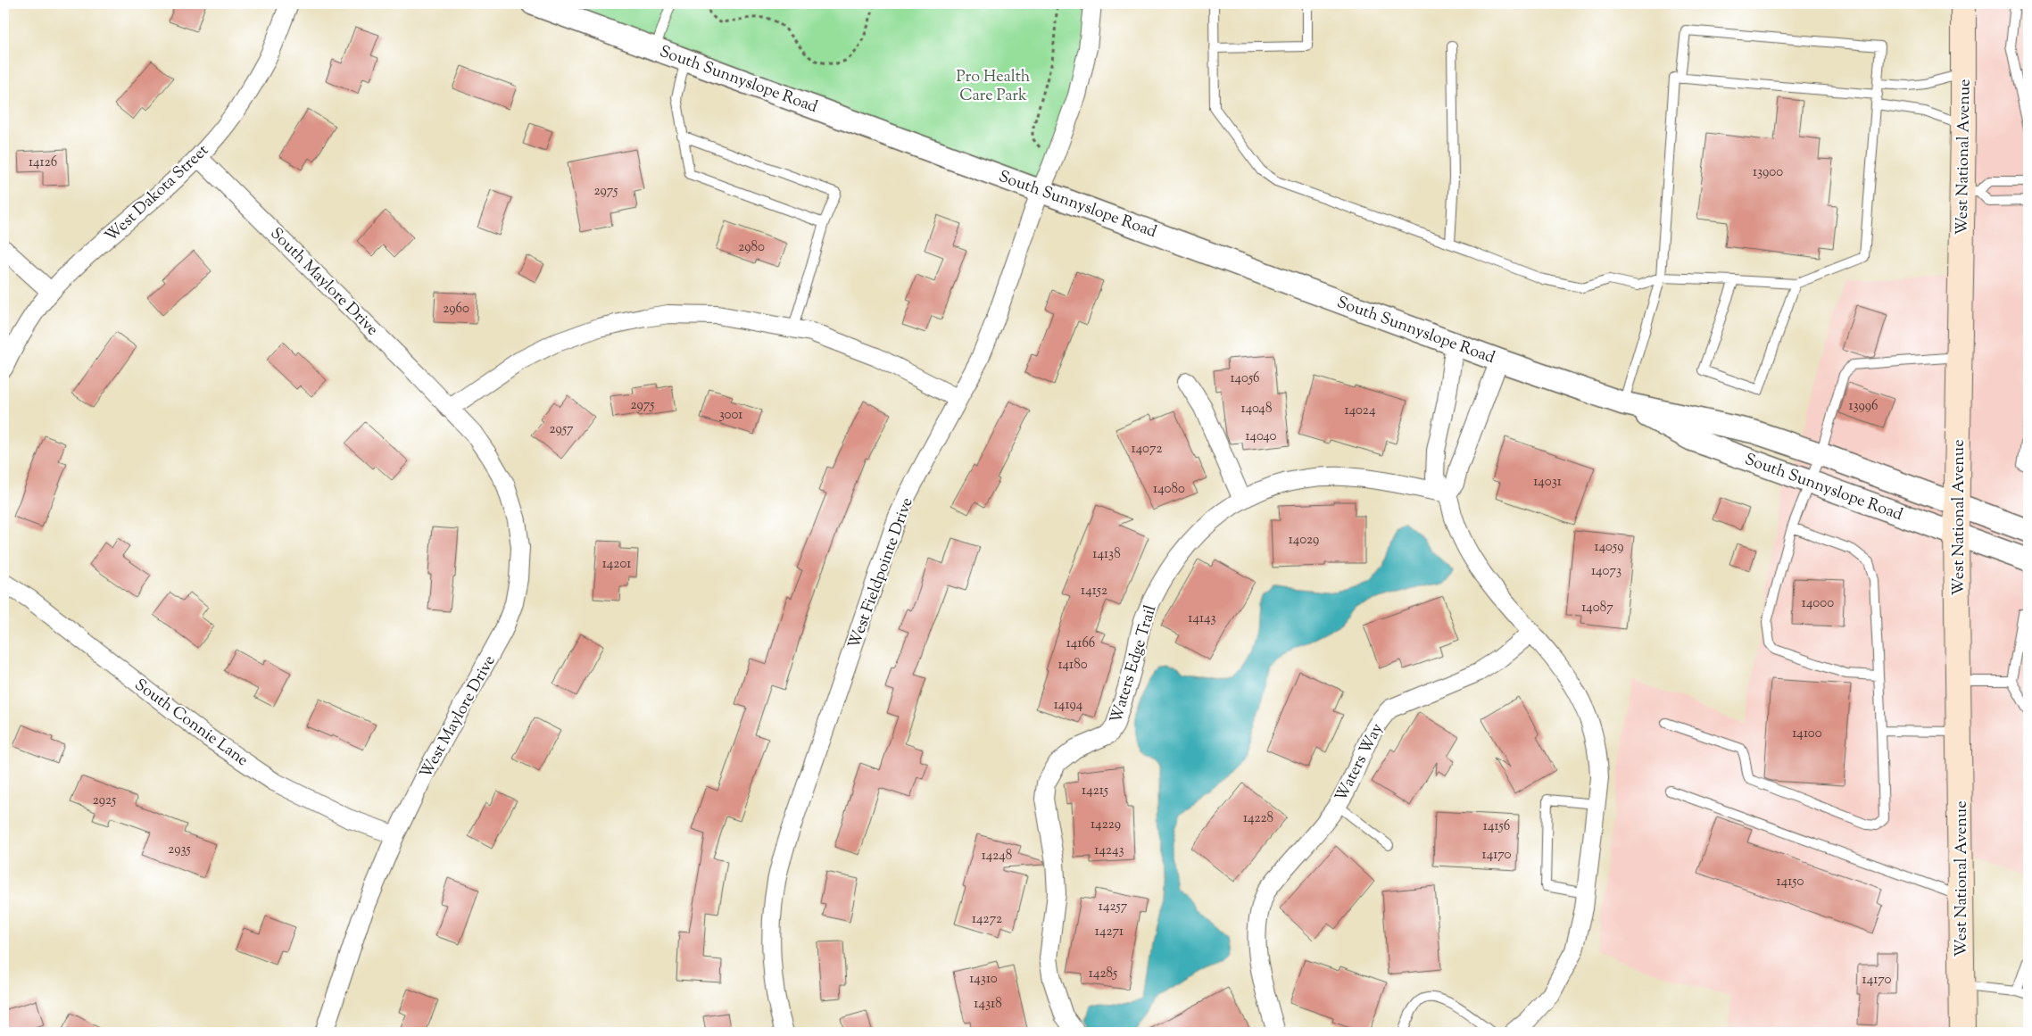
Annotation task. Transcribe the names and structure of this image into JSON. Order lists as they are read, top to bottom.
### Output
{
  "streets": {
    "main road": ["West National Avenue"],
    "street": [
      "South Sunnyslope Road",
      "West Dakota Street",
      "South Maylore Drive",
      "West Fieldpointe Drive",
      "Waters Edge Trail",
      "West Maylore Drive",
      "South Connie Lane",
      "Waters Way"
    ]
  },
  "crossings": [
    ["South Sunnyslope Road", "West National Avenue"],
    ["South Sunnyslope Road", "West Fieldpointe Drive"],
    ["West Dakota Street", "South Maylore Drive"],
    ["South Maylore Drive", "West Maylore Drive"],
    ["West Maylore Drive", "South Connie Lane"]
  ],
  "parks": ["Pro Health Care Park"],
  "house_numbers": [
    "14126",
    "13900",
    "2975",
    "2980",
    "2960",
    "14056",
    "2975",
    "13996",
    "14048",
    "14024",
    "3001",
    "2957",
    "14040",
    "14072",
    "14031",
    "14080",
    "14029",
    "14059",
    "14138",
    "14201",
    "14073",
    "14152",
    "14000",
    "14087",
    "14143",
    "14166",
    "14180",
    "14194",
    "14100",
    "14215",
    "2925",
    "14228",
    "14229",
    "14156",
    "2935",
    "14243",
    "14170",
    "14248",
    "14150",
    "14257",
    "14272",
    "14271",
    "14285",
    "14310",
    "14170",
    "14318"
  ]
}
